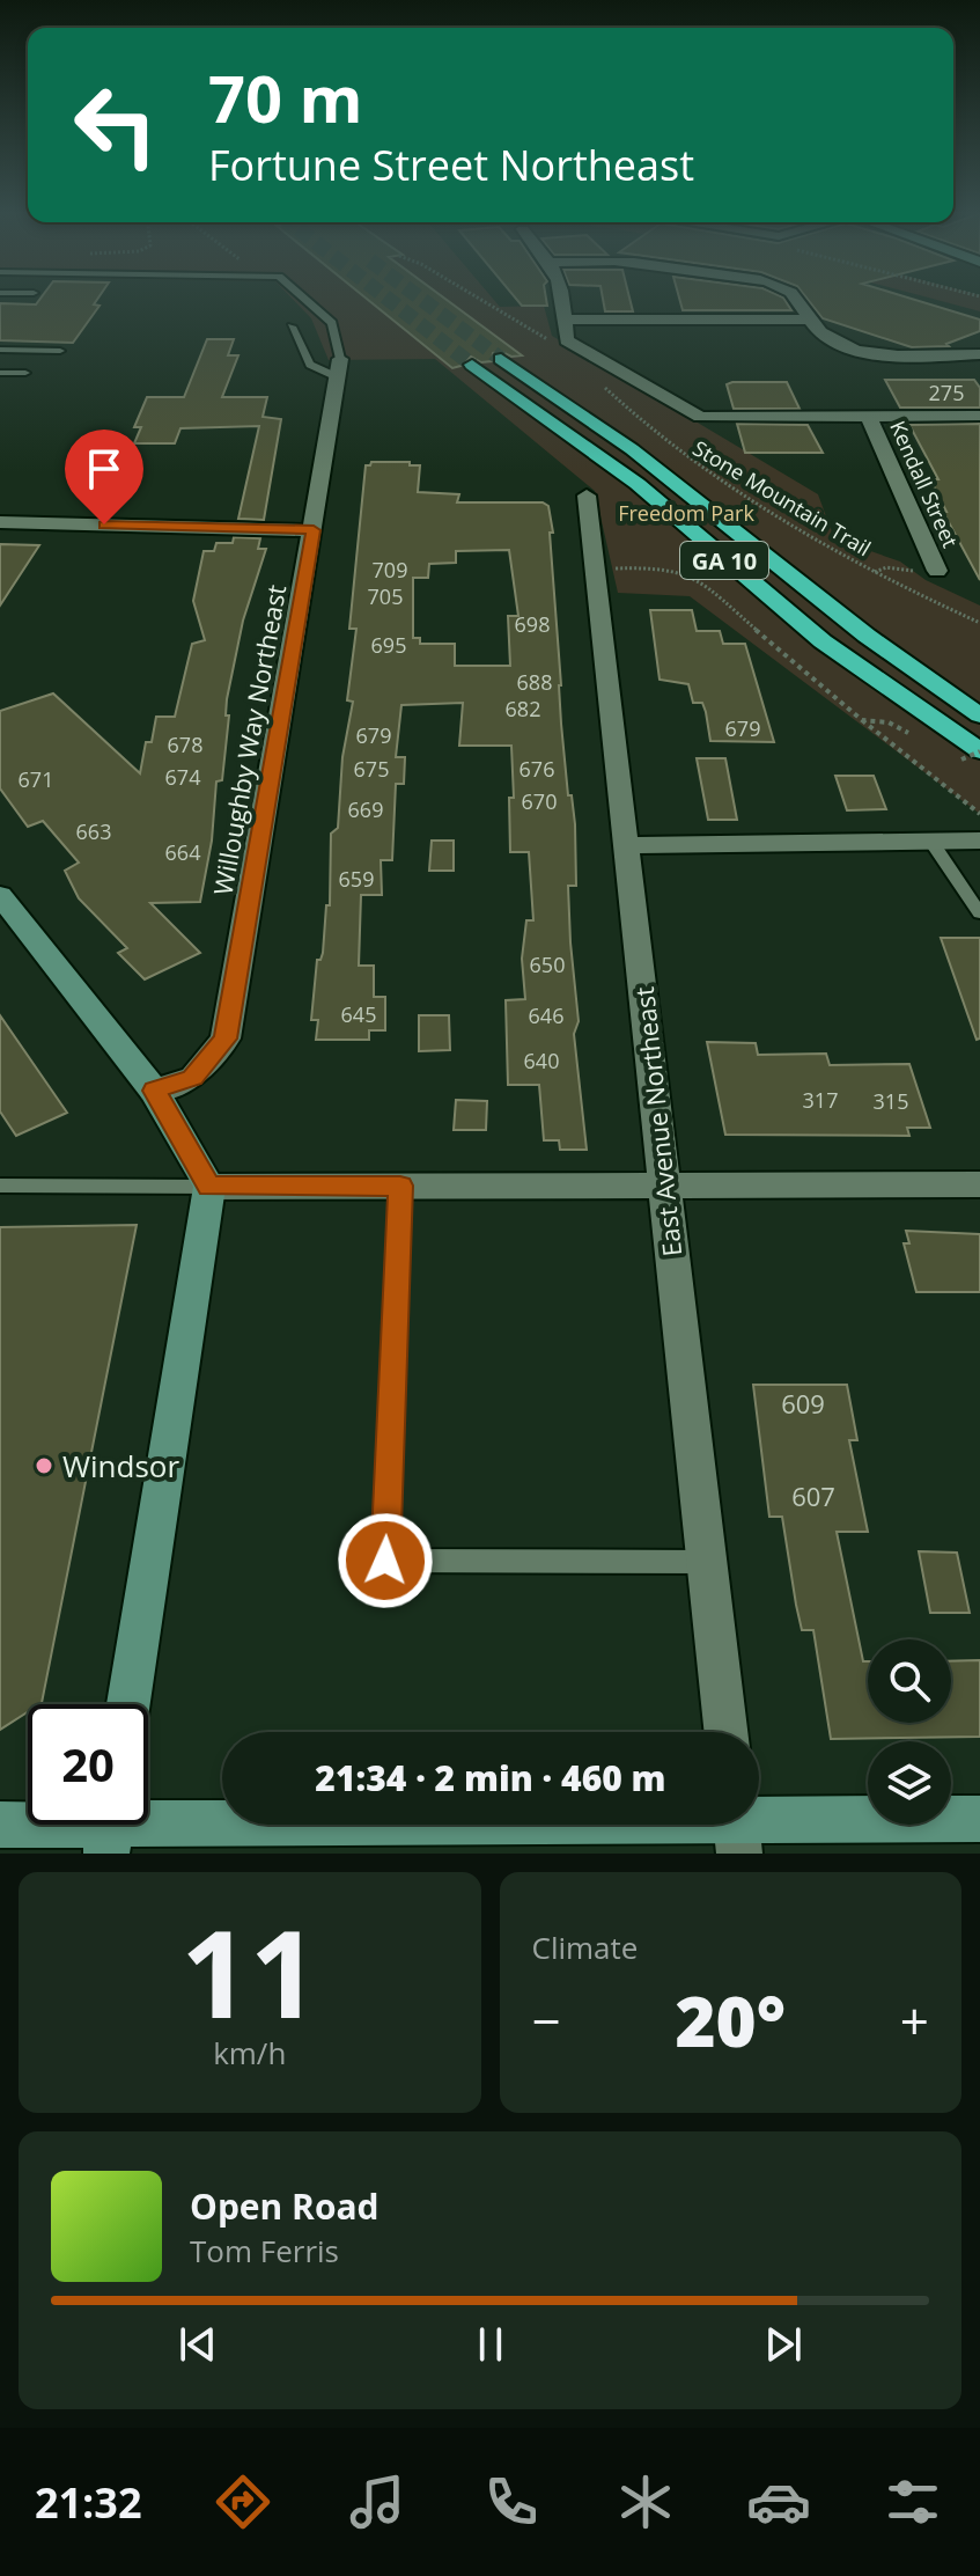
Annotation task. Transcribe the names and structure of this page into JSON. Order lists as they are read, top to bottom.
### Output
{
  "streets": {
    "highway": ["GA 10"],
    "street": ["Kendall Street", "Willoughby Way Northeast", "East Avenue Northeast"],
    "path": ["Stone Mountain Trail"]
  },
  "parks": ["Freedom Park"],
  "places": ["Windsor"],
  "house_numbers": [
    "275",
    "709",
    "705",
    "698",
    "695",
    "688",
    "682",
    "679",
    "679",
    "678",
    "675",
    "676",
    "674",
    "671",
    "670",
    "669",
    "663",
    "664",
    "659",
    "650",
    "645",
    "646",
    "640",
    "317",
    "315",
    "609",
    "607"
  ],
  "page": {
    "turn": ["70 m", "Fortune Street Northeast"],
    "limit": "20",
    "trip": "21:34 · 2 min · 460 m",
    "tile": [
      ["11", "km/h"],
      "Climate"
    ],
    "heat": ["−", "20°", "+"],
    "song": ["Open Road", "Tom Ferris"],
    "tabs": "21:32"
  }
}
